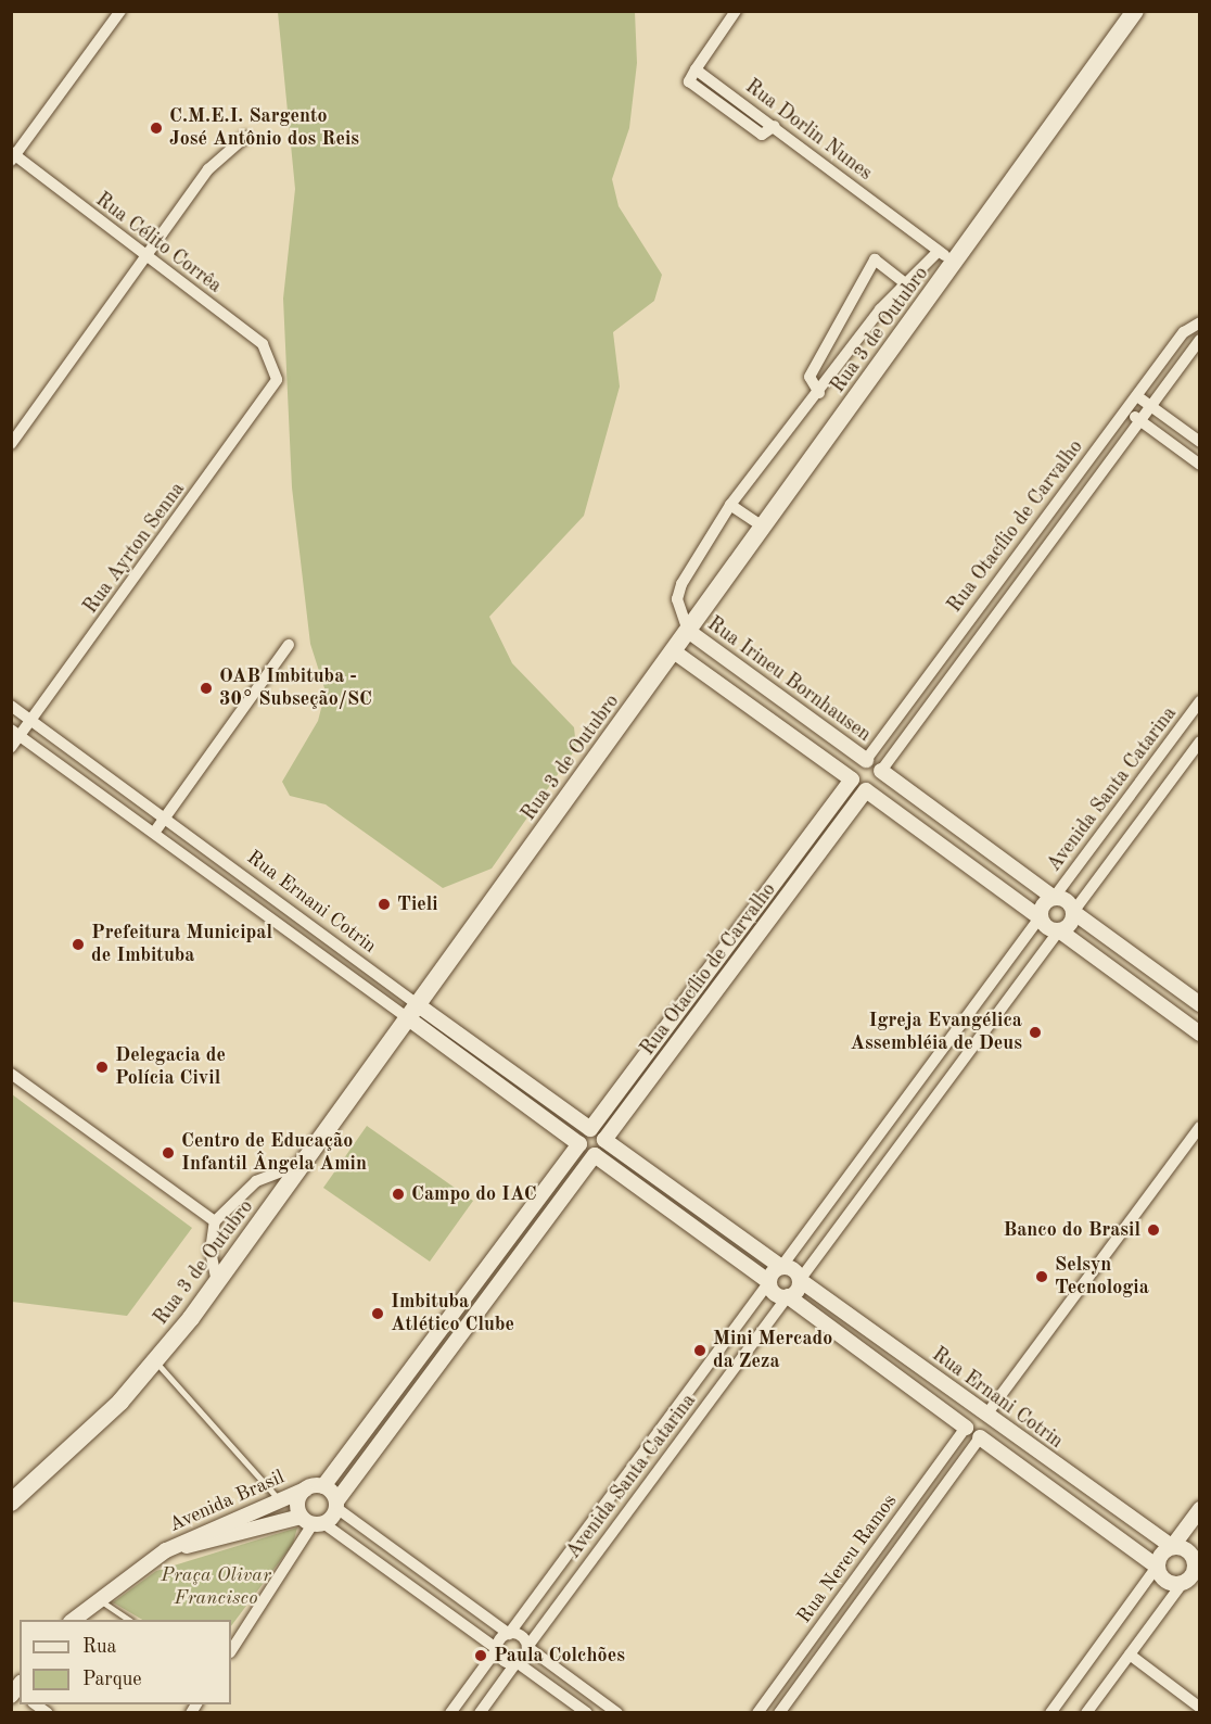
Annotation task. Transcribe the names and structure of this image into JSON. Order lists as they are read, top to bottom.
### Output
{
  "streets": {
    "main road": ["Rua 3 de Outubro"],
    "street": [
      "Rua Dorlin Nunes",
      "Rua Célito Corrêa",
      "Rua Otacílio de Carvalho",
      "Rua Ayrton Senna",
      "Rua Irineu Bornhausen",
      "Avenida Santa Catarina",
      "Rua Ernani Cotrin",
      "Avenida Brasil",
      "Rua Nereu Ramos"
    ]
  },
  "crossings": [
    ["Rua Dorlin Nunes", "Rua 3 de Outubro"],
    ["Rua Célito Corrêa", "Rua Ayrton Senna"],
    ["Rua 3 de Outubro", "Rua Irineu Bornhausen"],
    ["Rua 3 de Outubro", "Rua Ernani Cotrin"],
    ["Rua Otacílio de Carvalho", "Rua Irineu Bornhausen"],
    ["Rua Otacílio de Carvalho", "Rua Ernani Cotrin"],
    ["Rua Ayrton Senna", "Rua Ernani Cotrin"],
    ["Avenida Santa Catarina", "Rua Ernani Cotrin"]
  ],
  "parks": ["Praça Olivar Francisco"],
  "places": [
    "C.M.E.I. Sargento José Antônio dos Reis",
    "OAB Imbituba - 30° Subseção/SC",
    "Tieli",
    "Prefeitura Municipal de Imbituba",
    "Igreja Evangélica Assembléia de Deus",
    "Delegacia de Polícia Civil",
    "Centro de Educação Infantil Ângela Amin",
    "Campo do IAC",
    "Banco do Brasil",
    "Selsyn Tecnologia",
    "Imbituba Atlético Clube",
    "Mini Mercado da Zeza",
    "Paula Colchões"
  ],
  "legend": ["Rua", "Parque"]
}
